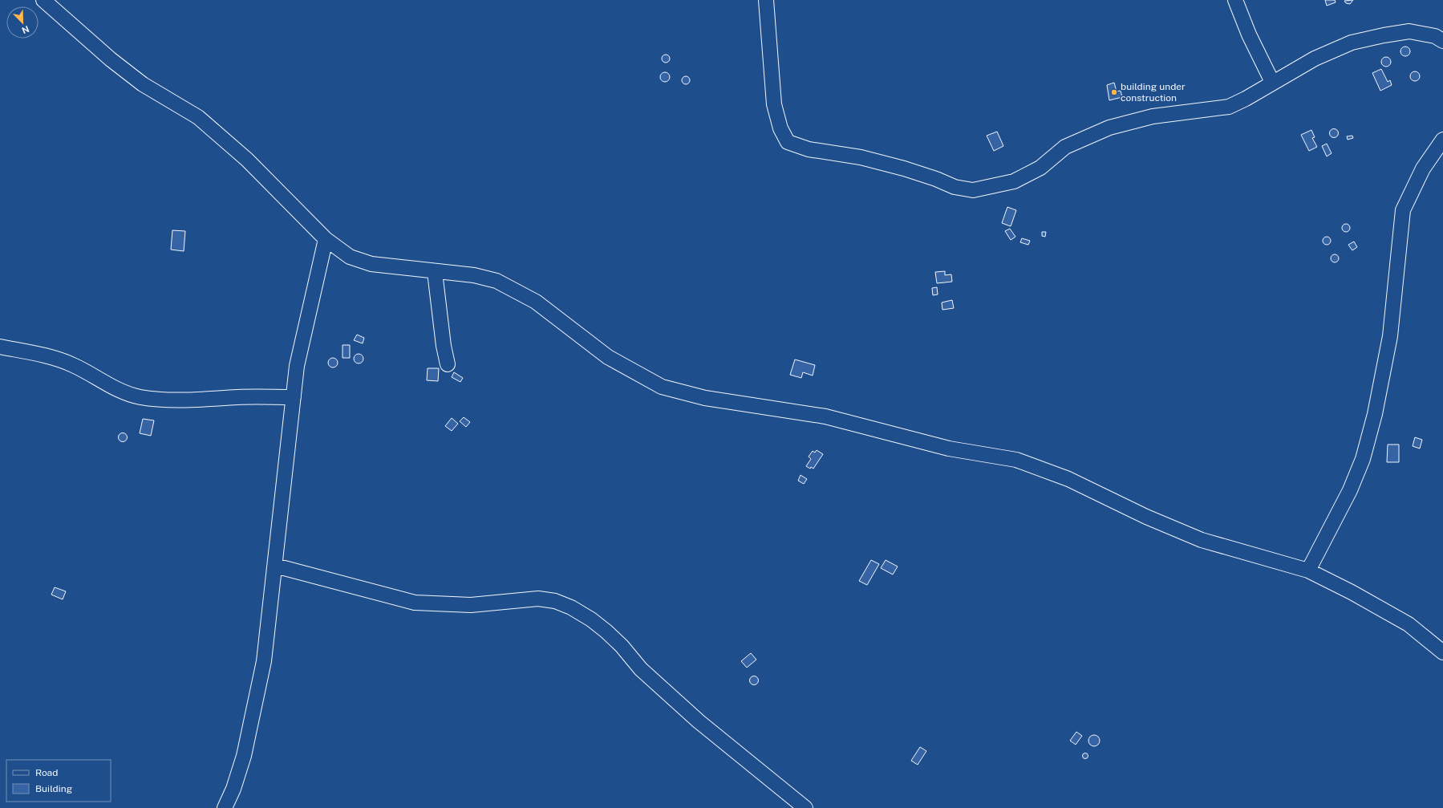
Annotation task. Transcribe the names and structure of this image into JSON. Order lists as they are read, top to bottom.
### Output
{
  "places": ["building under construction"],
  "legend": ["Road", "Building"],
  "north": "bottom right"
}
